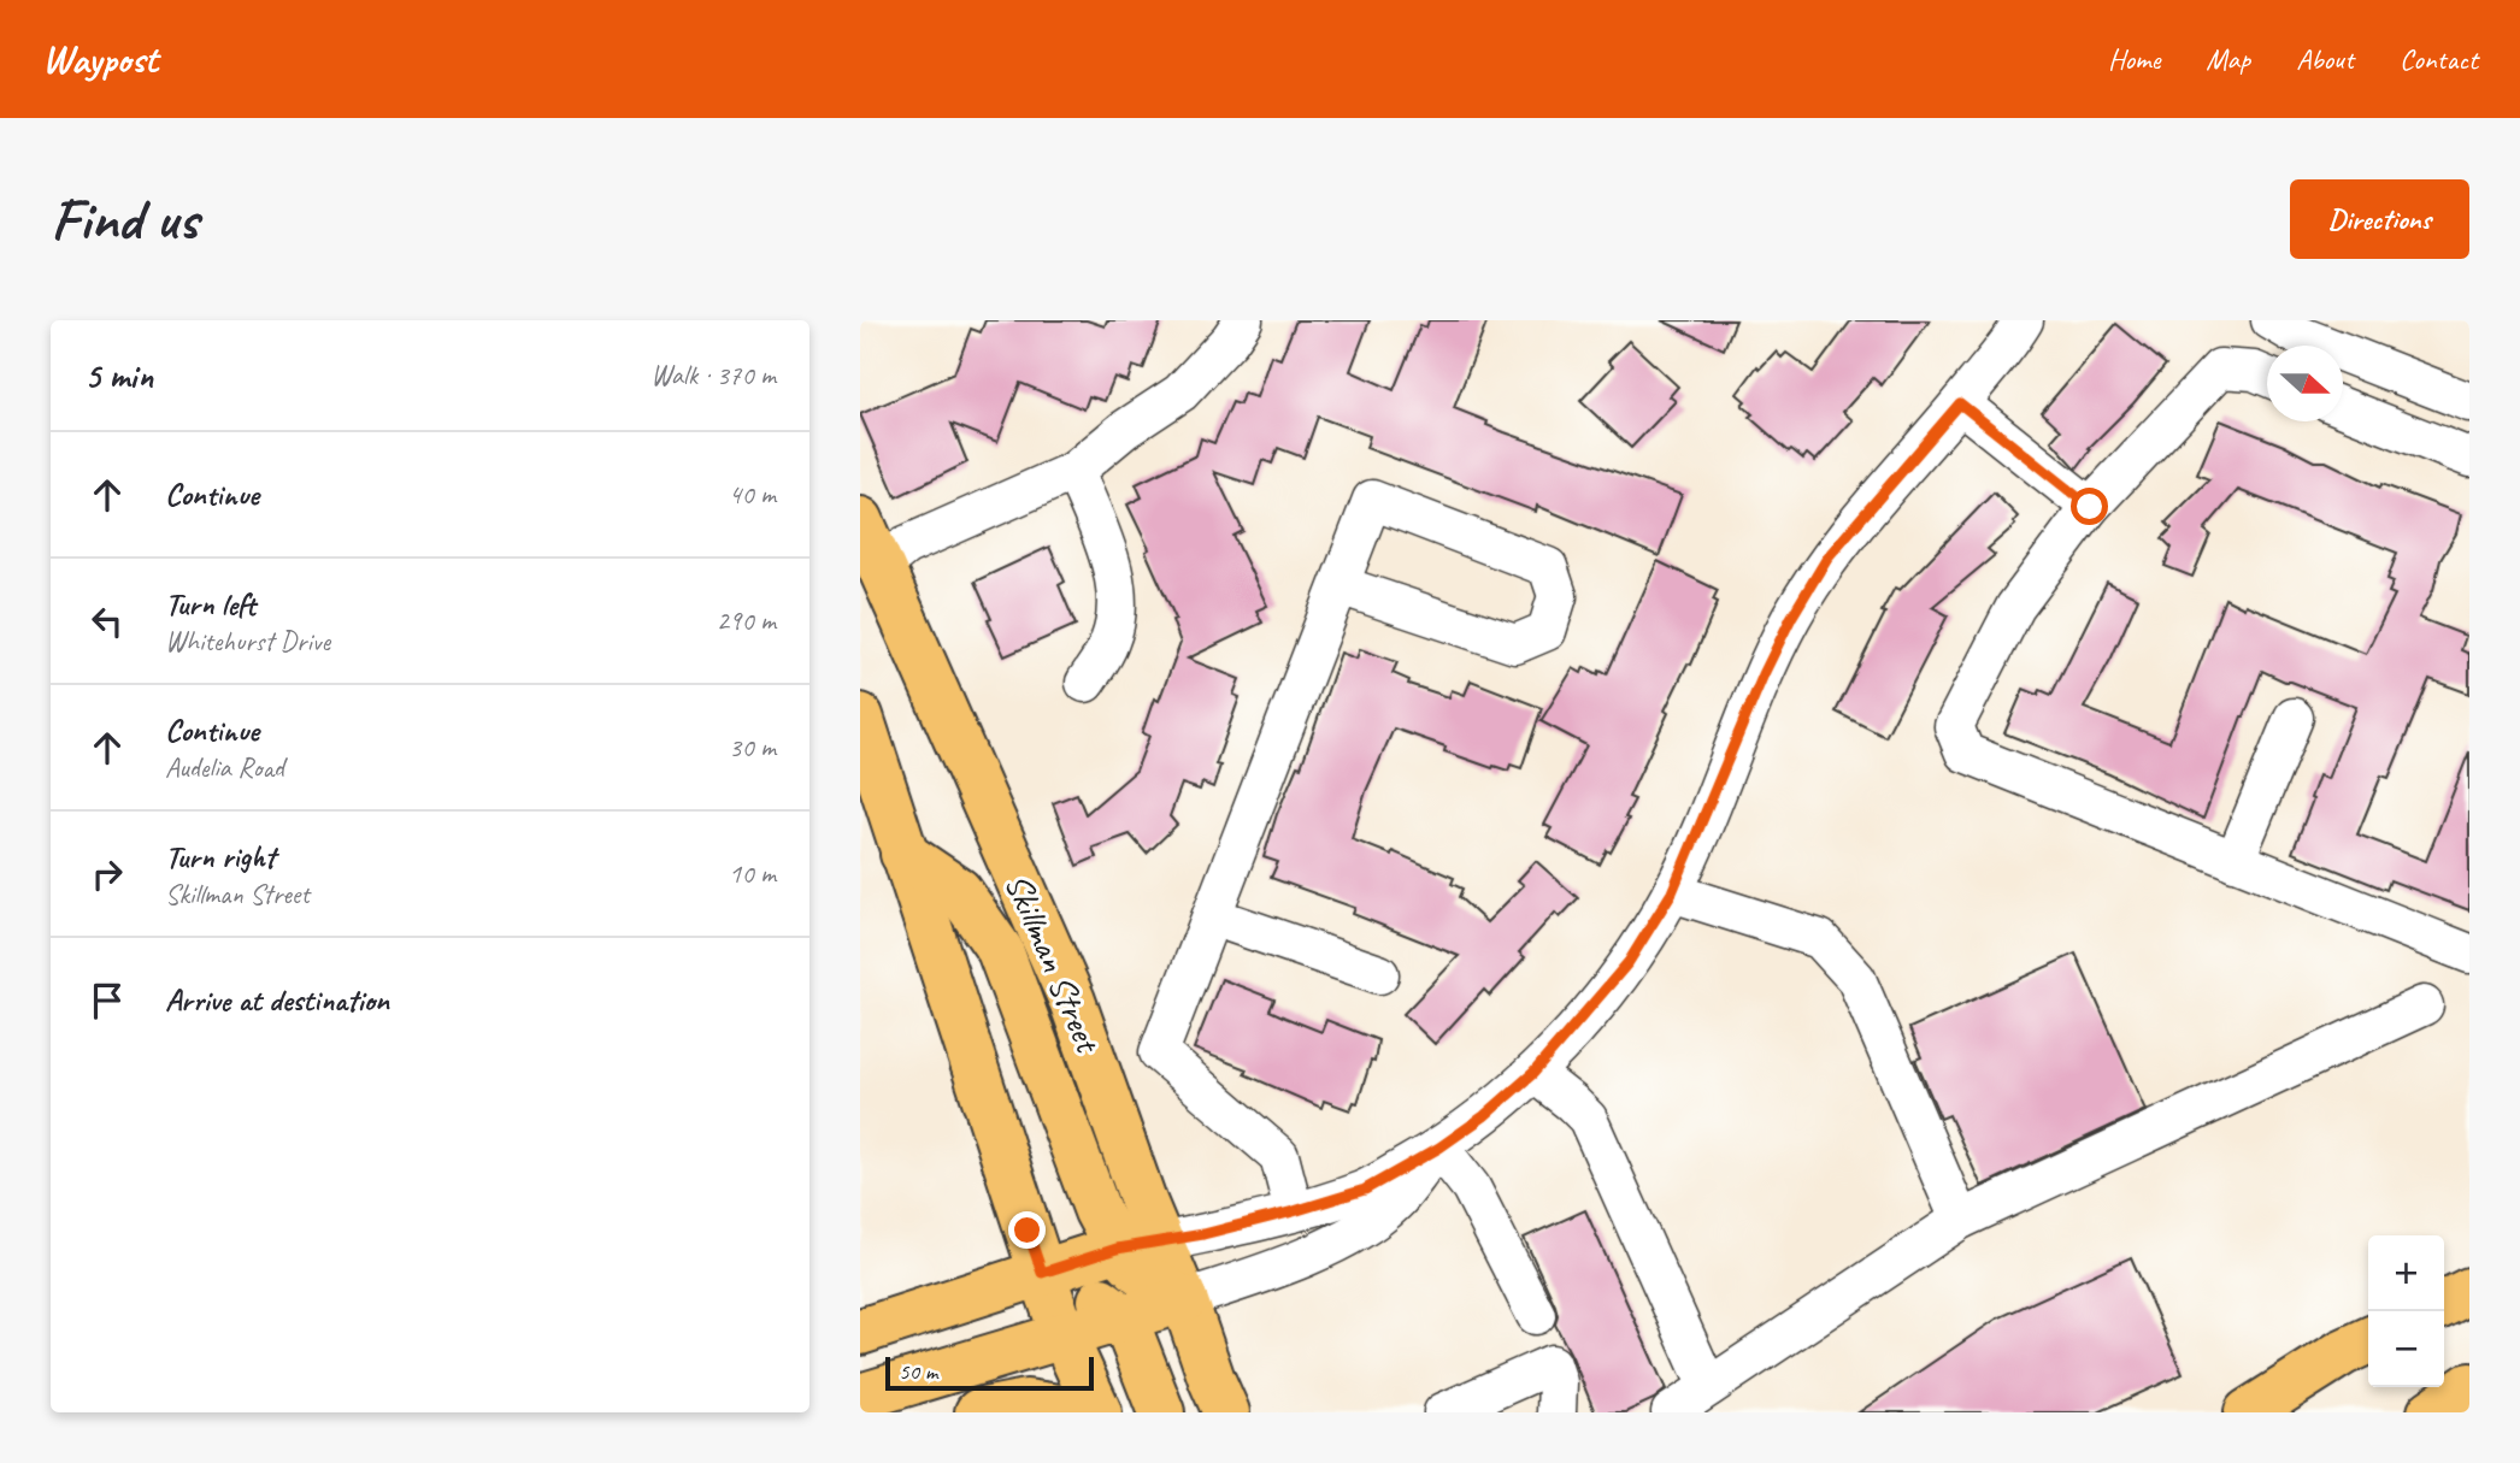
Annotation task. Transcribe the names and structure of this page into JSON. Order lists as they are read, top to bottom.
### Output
{
  "streets": {
    "main road": ["Skillman Street"]
  },
  "scale_bar": "50 m",
  "north": "right",
  "page": {
    "header": "Waypost",
    "nav": [
      "Home",
      "Map",
      "About",
      "Contact"
    ],
    "buttons": "Directions",
    "title": "Find us",
    "heading": ["5 min", "Walk · 370 m"],
    "list": [
      ["Continue", "40 m"],
      ["Turn left", "Whitehurst Drive", "290 m"],
      ["Continue", "Audelia Road", "30 m"],
      ["Turn right", "Skillman Street", "10 m"],
      "Arrive at destination"
    ],
    "map_buttons": ["+", "−"],
    "scale": "50 m"
  }
}
